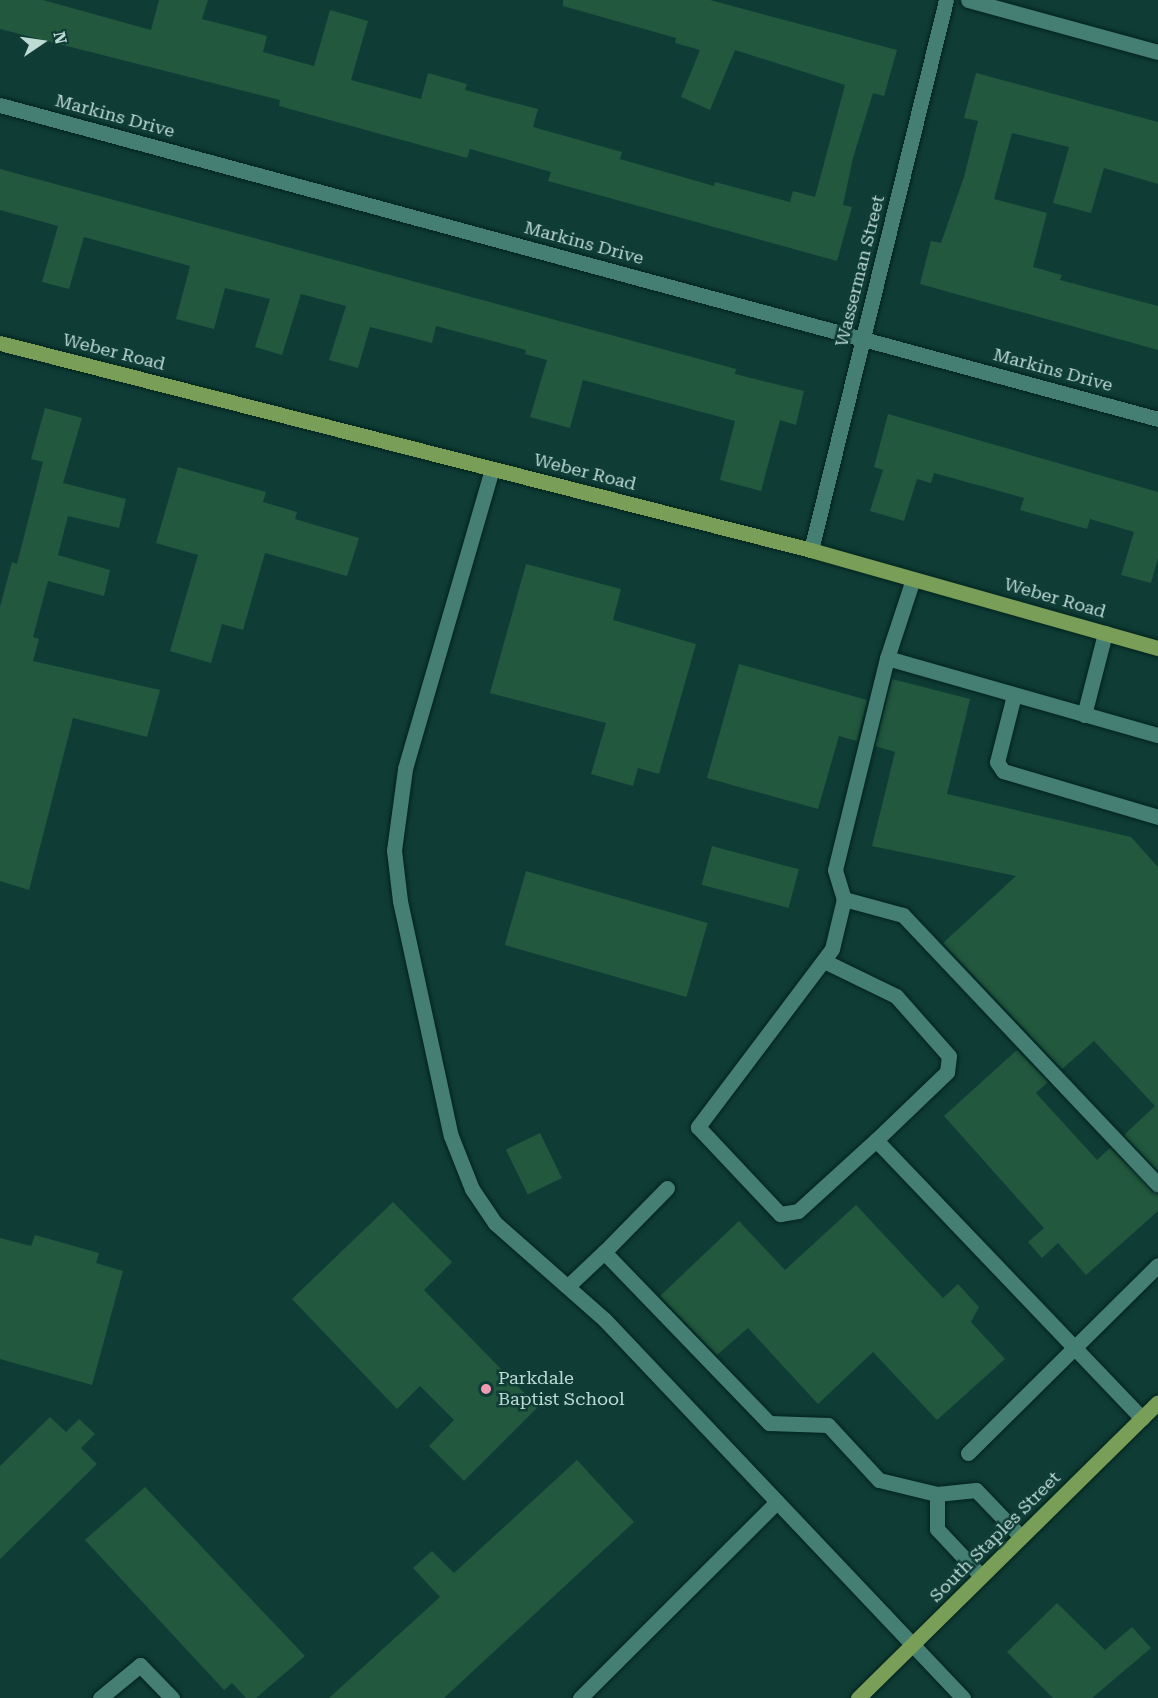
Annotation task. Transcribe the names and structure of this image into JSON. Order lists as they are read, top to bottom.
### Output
{
  "streets": {
    "main road": ["Weber Road", "South Staples Street"],
    "street": ["Markins Drive", "Wasserman Street"]
  },
  "crossings": [
    ["Markins Drive", "Wasserman Street"],
    ["Wasserman Street", "Weber Road"]
  ],
  "places": ["Parkdale Baptist School"],
  "north": "right"
}
